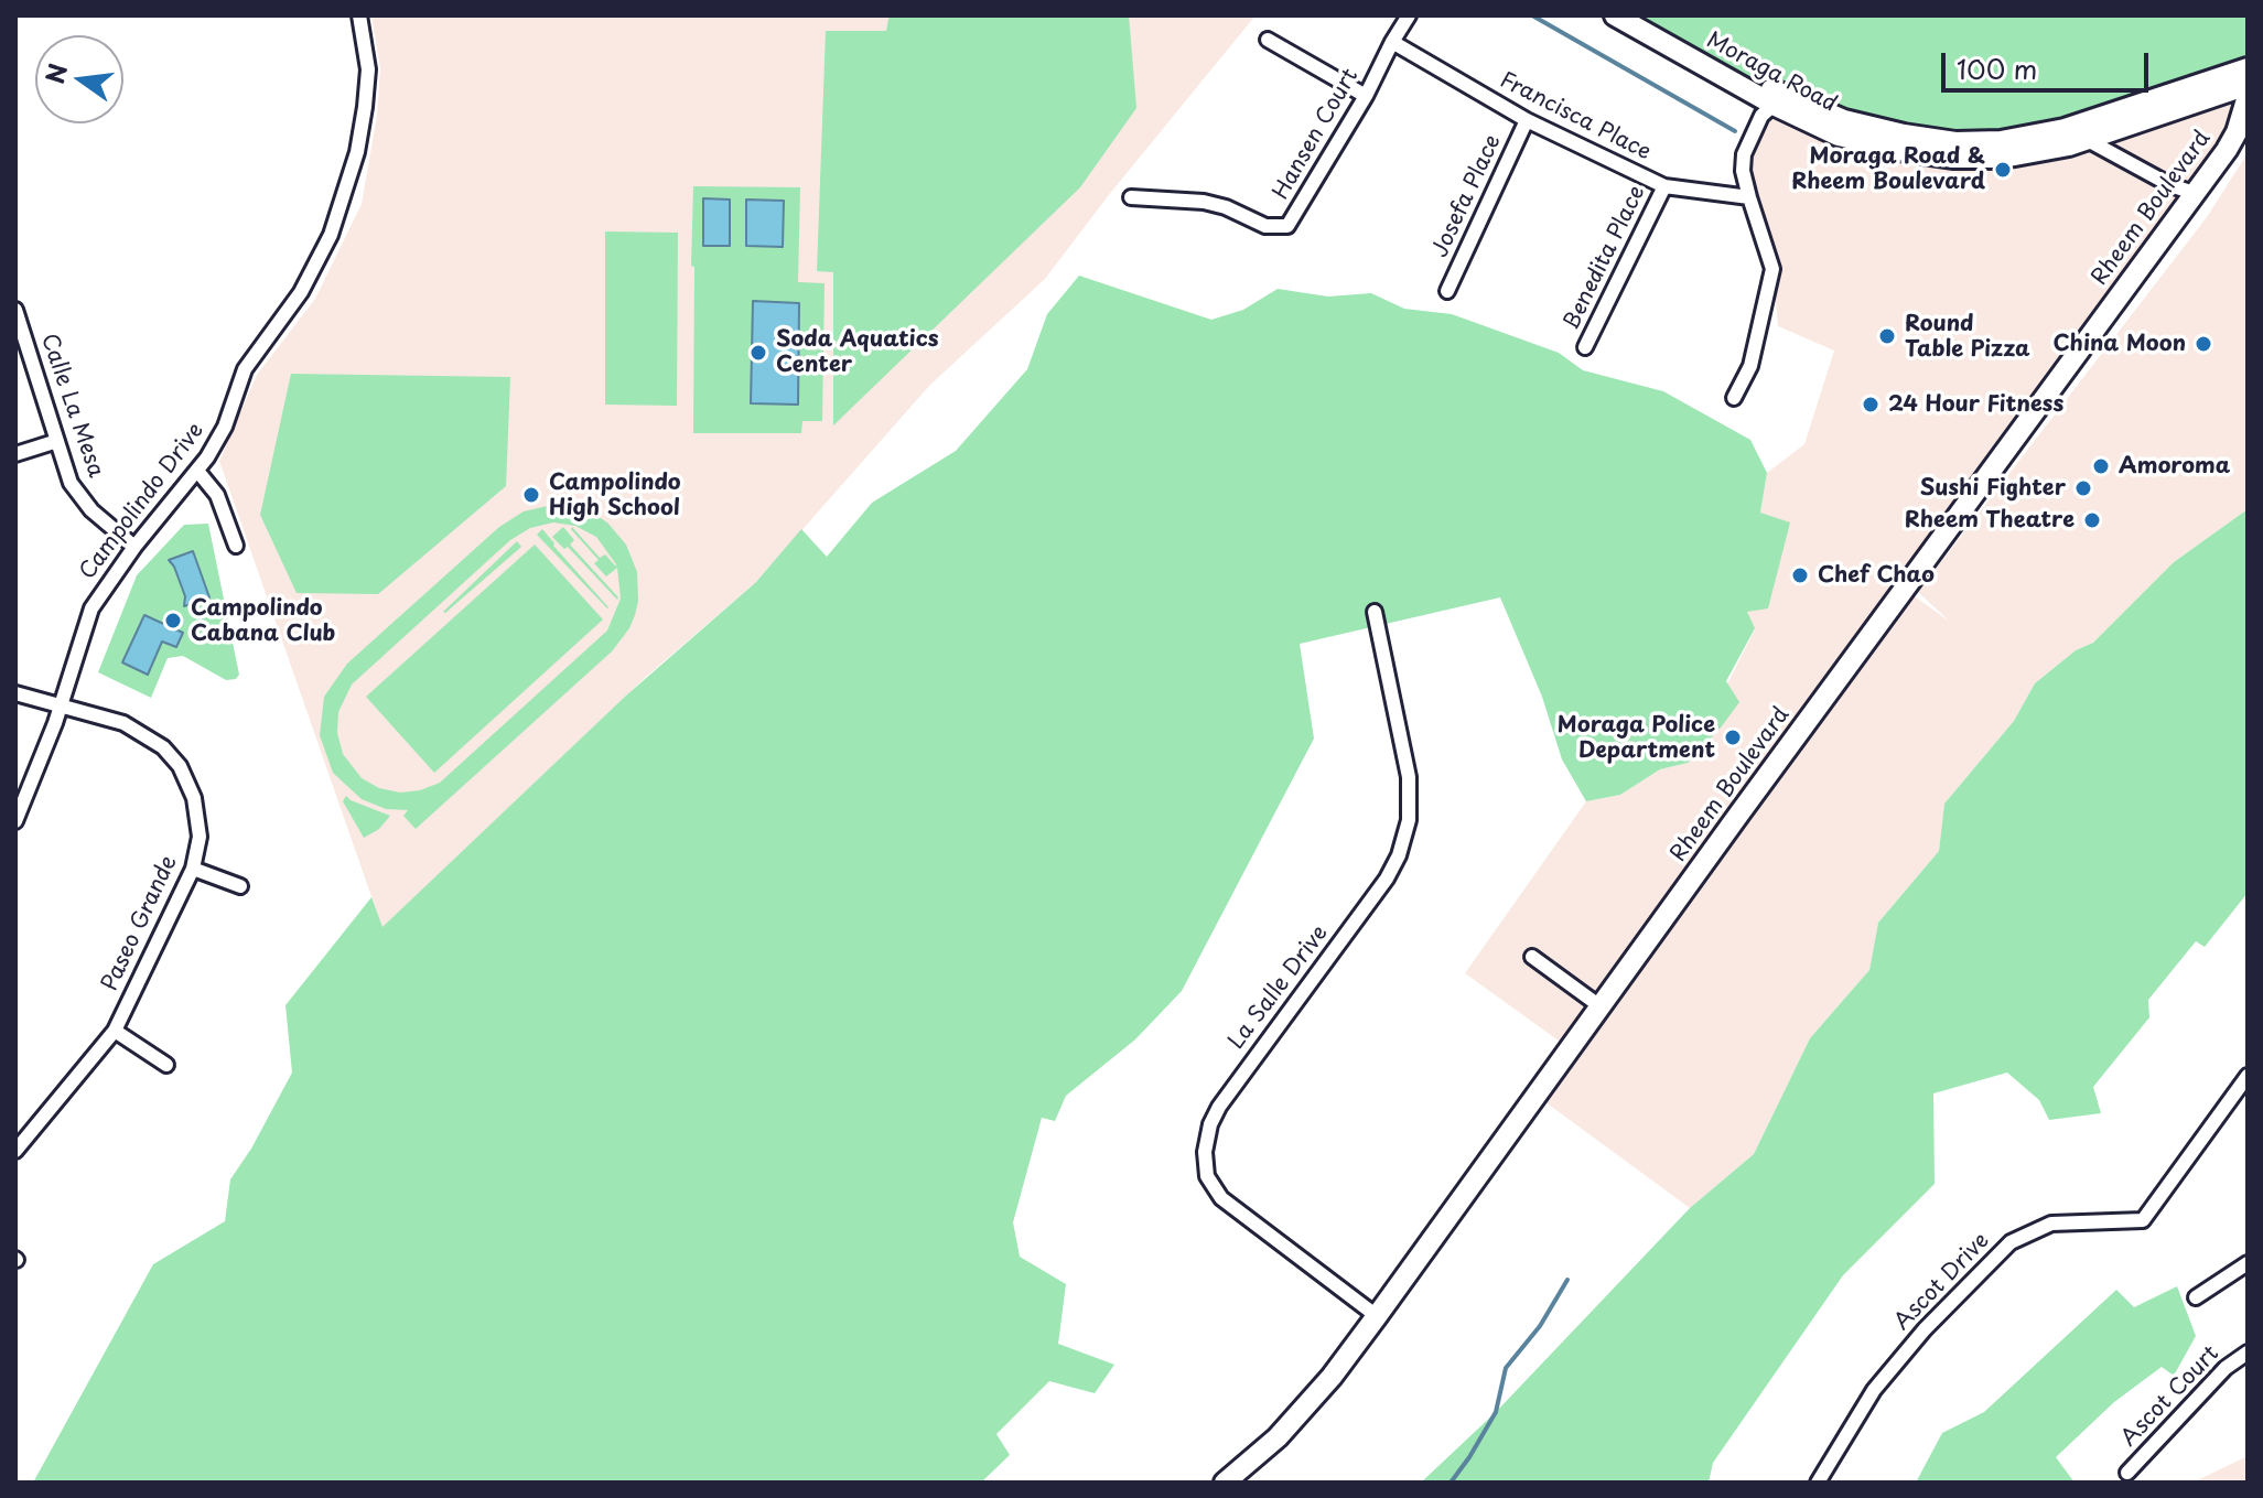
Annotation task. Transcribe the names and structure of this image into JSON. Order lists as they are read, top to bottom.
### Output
{
  "streets": {
    "street": [
      "Moraga Road",
      "Francisca Place",
      "Hansen Court",
      "Josefa Place",
      "Rheem Boulevard",
      "Benedita Place",
      "Calle La Mesa",
      "Campolindo Drive",
      "Paseo Grande",
      "La Salle Drive",
      "Ascot Drive",
      "Ascot Court"
    ]
  },
  "crossings": [
    ["Francisca Place", "Hansen Court"],
    ["Francisca Place", "Josefa Place"],
    ["Francisca Place", "Benedita Place"],
    ["Rheem Boulevard", "La Salle Drive"],
    ["Calle La Mesa", "Campolindo Drive"],
    ["Campolindo Drive", "Paseo Grande"]
  ],
  "places": [
    "Moraga Road & Rheem Boulevard",
    "Round Table Pizza",
    "China Moon",
    "Soda Aquatics Center",
    "24 Hour Fitness",
    "Amoroma",
    "Sushi Fighter",
    "Campolindo High School",
    "Rheem Theatre",
    "Chef Chao",
    "Campolindo Cabana Club",
    "Moraga Police Department"
  ],
  "scale_bar": "100 m",
  "north": "left"
}
